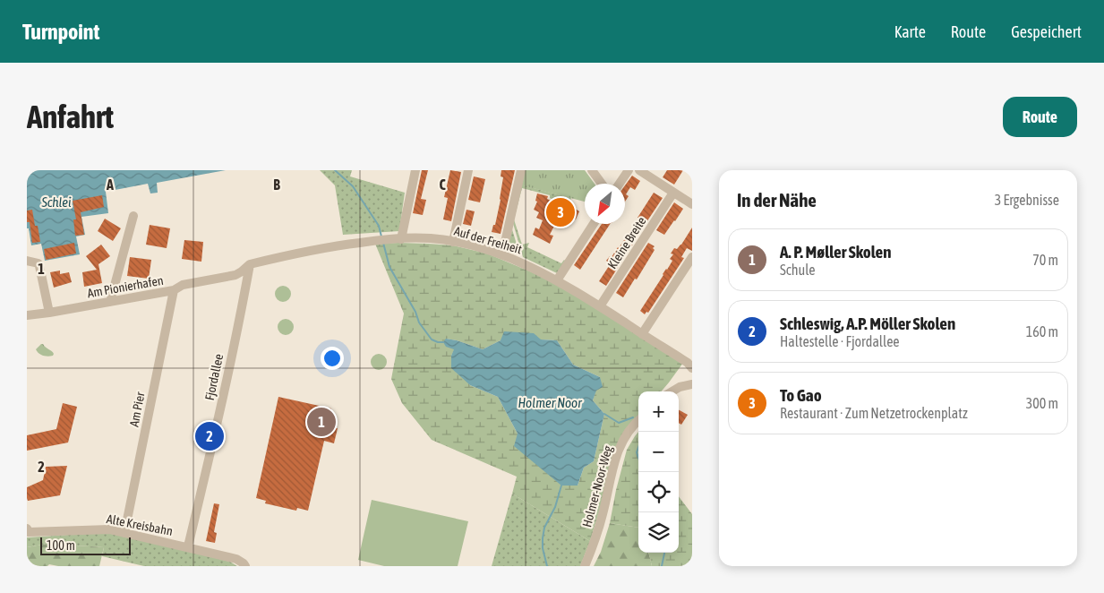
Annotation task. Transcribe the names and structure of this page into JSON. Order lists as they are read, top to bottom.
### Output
{
  "streets": {
    "street": [
      "Auf der Freiheit",
      "Kleine Breite",
      "Am Pionierhafen",
      "Fjordallee",
      "Am Pier",
      "Holmer-Noor-Weg",
      "Alte Kreisbahn"
    ]
  },
  "crossings": [
    ["Auf der Freiheit", "Kleine Breite"],
    ["Auf der Freiheit", "Am Pionierhafen"],
    ["Auf der Freiheit", "Fjordallee"],
    ["Am Pionierhafen", "Fjordallee"],
    ["Am Pionierhafen", "Am Pier"],
    ["Fjordallee", "Alte Kreisbahn"],
    ["Am Pier", "Alte Kreisbahn"]
  ],
  "water": ["Schlei", "Holmer Noor"],
  "scale_bar": "100 m",
  "north": "bottom left",
  "page": {
    "header": "Turnpoint",
    "nav": ["Karte", "Route", "Gespeichert"],
    "buttons": "Route",
    "title": "Anfahrt",
    "heading": ["In der Nähe", "3 Ergebnisse"],
    "pins": ["3", "1", "2"],
    "list": [
      {
        "mark": "1",
        "name": "A. P. Møller Skolen",
        "note": "Schule",
        "value": "70 m"
      },
      {
        "mark": "2",
        "name": "Schleswig, A.P. Möller Skolen",
        "note": "Haltestelle · Fjordallee",
        "value": "160 m"
      },
      {
        "mark": "3",
        "name": "To Gao",
        "note": "Restaurant · Zum Netzetrockenplatz",
        "value": "300 m"
      }
    ],
    "map_buttons": ["+", "−"],
    "scale": "100 m"
  },
  "grid": {
    "columns": ["A", "B", "C"],
    "rows": ["1", "2"]
  }
}
